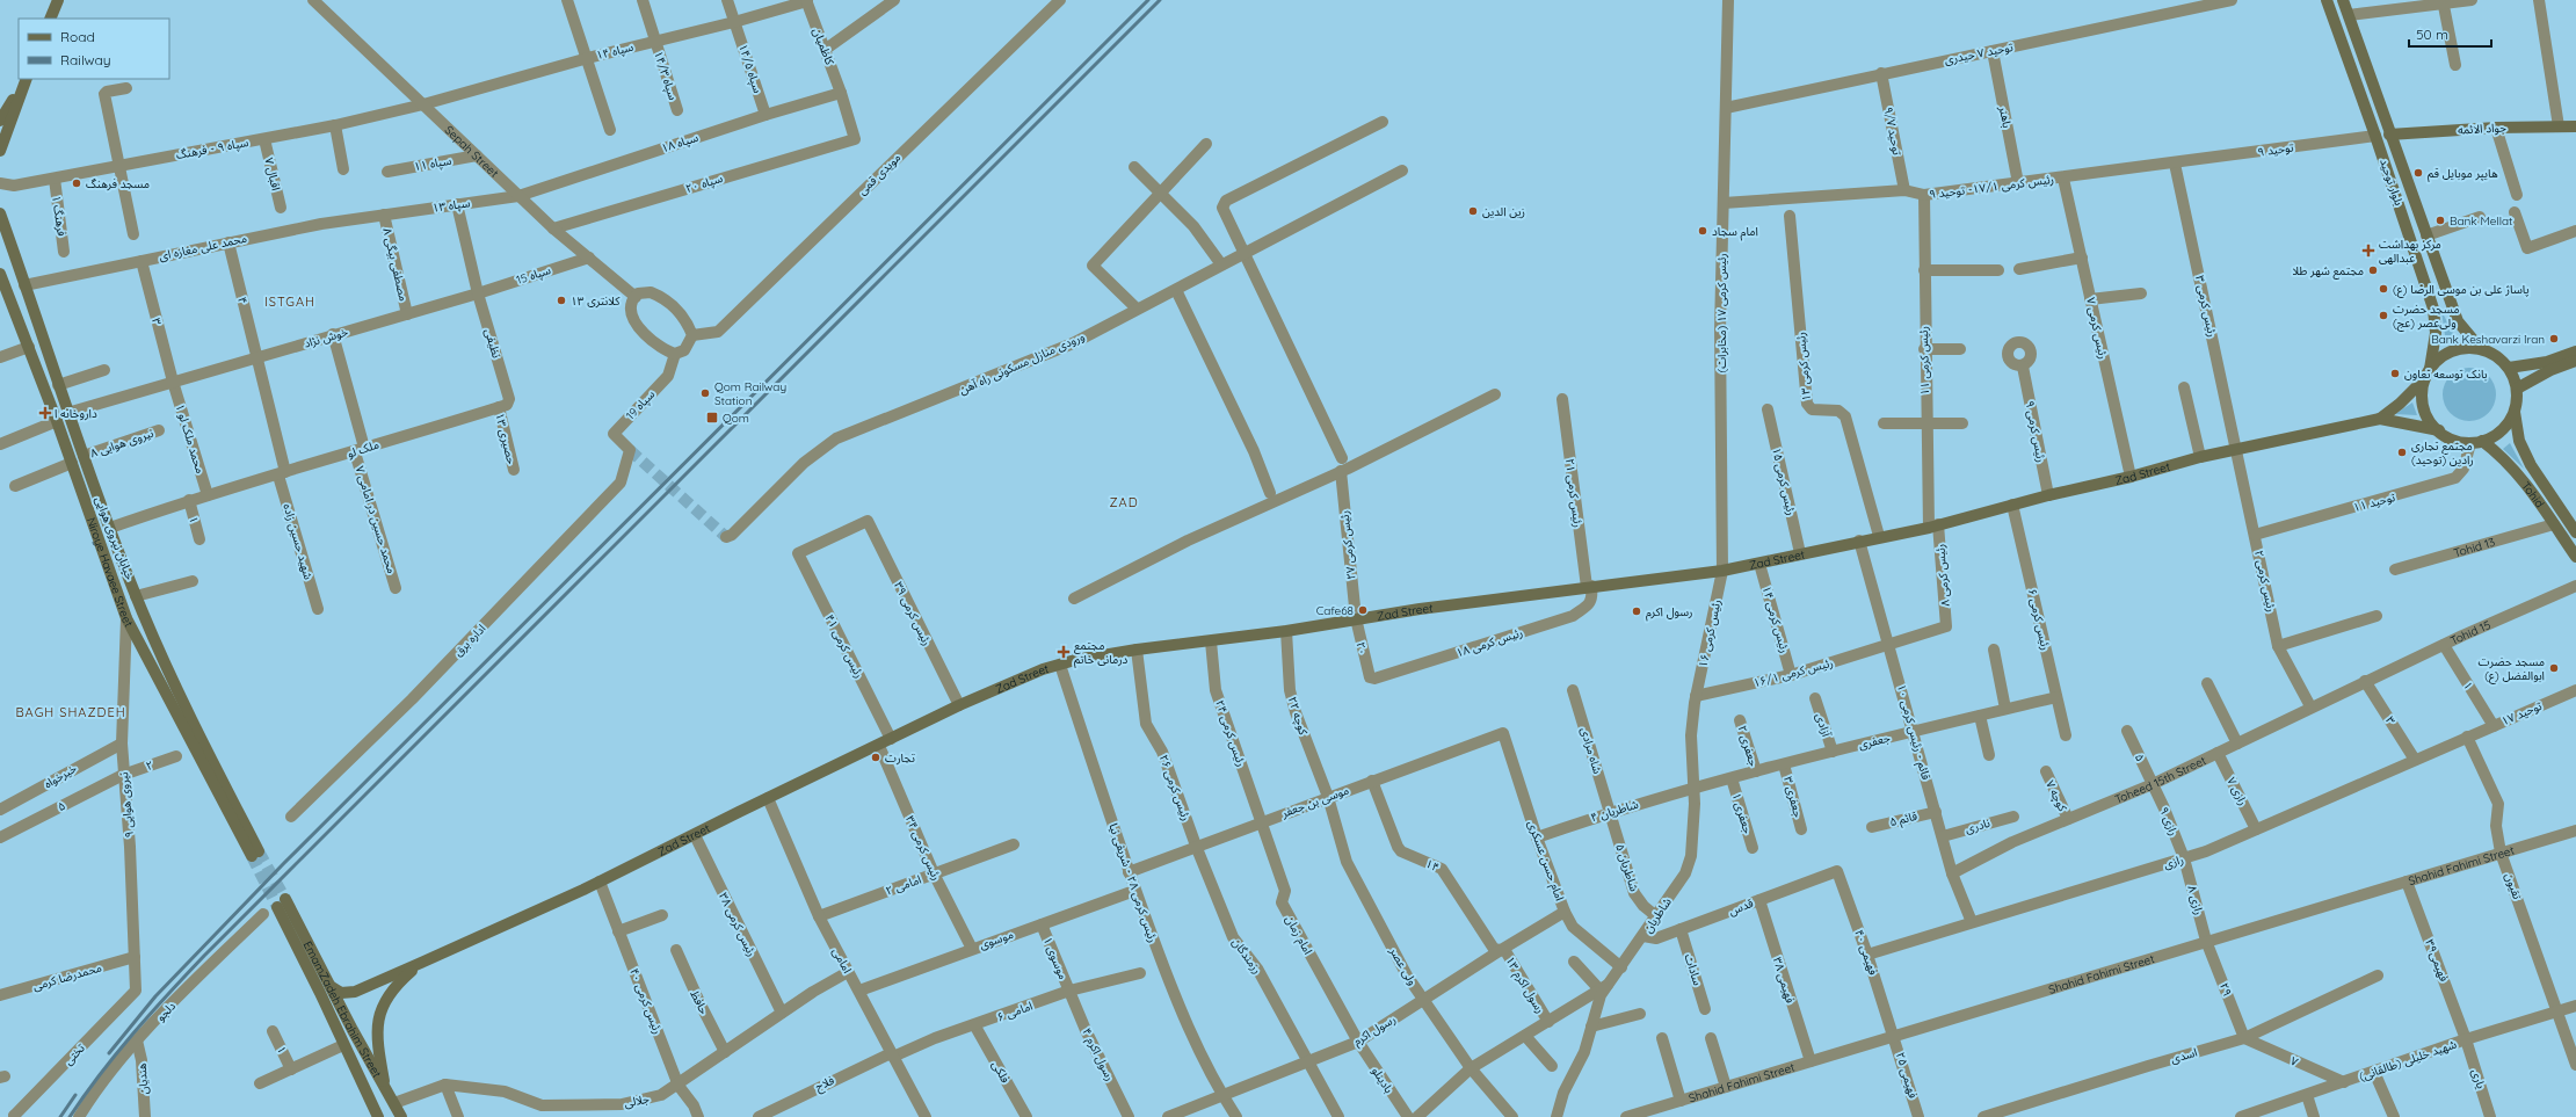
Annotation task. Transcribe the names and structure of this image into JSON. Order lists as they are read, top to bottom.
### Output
{
  "streets": {
    "main road": [
      "جواد الائمه",
      "بلوار توحید",
      "Zad Street",
      "Tohid",
      "خیابان نیروی هوایی",
      "Niroye Havaee Street",
      "EmamZadeh Ebrahim Street"
    ],
    "street": [
      "کاظمیان",
      "سپاه ۱۴",
      "توحید ۷ حیدری",
      "سپاه ۱۴/۵",
      "سپاه ۱۴/۳",
      "باهنر",
      "توحید ۹/۷",
      "سپاه ۱۸",
      "سپاه ۹ - فرهنگ",
      "توحید ۹",
      "Sepah Street",
      "سپاه ۱۱",
      "۷ اقبال",
      "مویدی قمی",
      "سپاه ۲۰",
      "رئیس کرمی ۱۷/۱- توحید ۹",
      "سپاه ۱۳",
      "فرهنگ ۱",
      "محمد علی مغازه ای",
      "۸ مصطفی بیگی",
      "سپاه 15",
      "۴",
      "رئیس کرمی ۳",
      "رئیس کرمی ۱۷ (مخابرات)",
      "۳",
      "رئیس کرمی ۷",
      "خوش نژاد",
      "نظیفی",
      "رئیس کرمی ۱۱",
      "ورودی منازل مسکونی راه آهن",
      "رئیس کرمی ۱۳",
      "سپاه 19",
      "رئیس کرمی ۹",
      "۱ محمد ملک لو",
      "۱۳ حصیری",
      "نیروی هوایی ۸",
      "ملک لو",
      "رئیس کرمی ۱۵",
      "رئیس کرمی ۲۱",
      "توحید ۱۱",
      "۱",
      "۷ محمد حسین در امامی",
      "شهید حسین زاده",
      "رئیس کرمی ۲۷",
      "Tohid 13",
      "رئیس کرمی ۸",
      "رئیس کرمی ۲",
      "رئیس کرمی ۳۹",
      "رئیس کرمی ۱۴",
      "رئیس کرمی ۶",
      "Tohid 15",
      "رئیس کرمی ۱۶",
      "اداره برق",
      "رئیس کرمی ۱۸",
      "رئیس کرمی ۴۱",
      "۲۰",
      "رئیس کرمی ۱۶/۱",
      "توحید ۱۷",
      "کوچه ۲۲",
      "آزادی",
      "قائم - رئیس کرمی ۱۰",
      "رئیس کرمی ۲۴",
      "جعفری",
      "جعفری ۲",
      "شاه مرادی",
      "۵",
      "۲",
      "خیرخواه",
      "Toheed 15th Street",
      "رئیس کرمی ۲۶",
      "رازی ۷",
      "کوچه ۷",
      "جعفری ۳",
      "موسی بن جعفر",
      "نیروی هوایی ۹",
      "شاطریان ۴",
      "جعفری ۱",
      "قائم ۵",
      "رازی ۹",
      "نادری",
      "رئیس کرمی ۳۴",
      "امام حسن عسکری",
      "رازی",
      "۱۴",
      "Shahid Fahimi Street",
      "شاطریان ۵",
      "رئیس کرمی ۲۸ - شریفی نیا",
      "امامی ۲",
      "تقیون",
      "رازی ۸",
      "قدس",
      "شاطریان",
      "رئیس کرمی ۳۸",
      "امام زمان",
      "موسوی",
      "فهیمی ۴۰",
      "رزمندگان",
      "موسوی ۱",
      "امامی",
      "فهیمی۳۹",
      "ولی عصر",
      "سادات",
      "محمدرضا کرمی",
      "فهیمی ۳۸",
      "رسول اکرم ۱۳",
      "۲۹",
      "رئیس کرمی ۴۰",
      "حافظ",
      "دلجو",
      "امامی ۶",
      "رسول اکرم",
      "تختی",
      "رسول اکرم ۴",
      "اسدی",
      "شهید خلیلی (طالقانی)",
      "۷",
      "فلکی",
      "فهیمی ۲۵",
      "هندیان",
      "یاری",
      "بادینلو",
      "فلاح",
      "جلالی"
    ]
  },
  "crossings": [
    ["کاظمیان", "سپاه ۱۴"],
    ["کاظمیان", "سپاه ۱۸"],
    ["کاظمیان", "سپاه ۲۰"],
    ["سپاه ۱۴", "سپاه ۱۴/۵"],
    ["سپاه ۱۴", "سپاه ۱۴/۳"],
    ["سپاه ۱۴", "سپاه ۹ - فرهنگ"],
    ["سپاه ۱۴", "Sepah Street"],
    ["توحید ۷ حیدری", "باهنر"],
    ["توحید ۷ حیدری", "توحید ۹/۷"],
    ["توحید ۷ حیدری", "رئیس کرمی ۱۷ (مخابرات)"],
    ["سپاه ۱۴/۵", "سپاه ۱۸"],
    ["باهنر", "رئیس کرمی ۱۷/۱- توحید ۹"],
    ["جواد الائمه", "بلوار توحید"],
    ["توحید ۹/۷", "رئیس کرمی ۱۷/۱- توحید ۹"],
    ["سپاه ۱۸", "Sepah Street"],
    ["سپاه ۱۸", "سپاه ۱۳"],
    ["سپاه ۹ - فرهنگ", "Sepah Street"],
    ["سپاه ۹ - فرهنگ", "۷ اقبال"],
    ["سپاه ۹ - فرهنگ", "فرهنگ ۱"],
    ["توحید ۹", "بلوار توحید"],
    ["توحید ۹", "رئیس کرمی ۱۷/۱- توحید ۹"],
    ["توحید ۹", "رئیس کرمی ۳"],
    ["Sepah Street", "سپاه ۱۱"],
    ["Sepah Street", "سپاه ۲۰"],
    ["Sepah Street", "سپاه ۱۳"],
    ["Sepah Street", "سپاه 15"],
    ["بلوار توحید", "Zad Street"],
    ["بلوار توحید", "Tohid"],
    ["بلوار توحید", "توحید ۱۱"],
    ["رئیس کرمی ۱۷/۱- توحید ۹", "رئیس کرمی ۳"],
    ["رئیس کرمی ۱۷/۱- توحید ۹", "رئیس کرمی ۱۷ (مخابرات)"],
    ["رئیس کرمی ۱۷/۱- توحید ۹", "رئیس کرمی ۷"],
    ["رئیس کرمی ۱۷/۱- توحید ۹", "رئیس کرمی ۱۱"],
    ["سپاه ۱۳", "محمد علی مغازه ای"],
    ["سپاه ۱۳", "۸ مصطفی بیگی"],
    ["سپاه ۱۳", "نظیفی"],
    ["محمد علی مغازه ای", "۸ مصطفی بیگی"],
    ["محمد علی مغازه ای", "۴"],
    ["محمد علی مغازه ای", "۳"],
    ["محمد علی مغازه ای", "خیابان نیروی هوایی"],
    ["۸ مصطفی بیگی", "خوش نژاد"],
    ["سپاه 15", "خوش نژاد"],
    ["سپاه 15", "نظیفی"],
    ["۴", "خوش نژاد"],
    ["۴", "ملک لو"],
    ["۴", "شهید حسین زاده"],
    ["رئیس کرمی ۳", "Zad Street"],
    ["رئیس کرمی ۳", "رئیس کرمی ۲"],
    ["رئیس کرمی ۱۷ (مخابرات)", "Zad Street"],
    ["رئیس کرمی ۱۷ (مخابرات)", "رئیس کرمی ۱۶"],
    ["۳", "خوش نژاد"],
    ["۳", "۱ محمد ملک لو"],
    ["۳", "Tohid 15"],
    ["۳", "Toheed 15th Street"],
    ["۳", "رازی"],
    ["رئیس کرمی ۷", "Zad Street"],
    ["خوش نژاد", "نظیفی"],
    ["خوش نژاد", "۱ محمد ملک لو"],
    ["خوش نژاد", "۷ محمد حسین در امامی"],
    ["خوش نژاد", "خیابان نیروی هوایی"],
    ["نظیفی", "۱۳ حصیری"],
    ["نظیفی", "ملک لو"],
    ["رئیس کرمی ۱۱", "Zad Street"],
    ["رئیس کرمی ۱۱", "رئیس کرمی ۸"],
    ["رئیس کرمی ۱۳", "Zad Street"],
    ["سپاه 19", "اداره برق"],
    ["رئیس کرمی ۹", "Zad Street"],
    ["۱ محمد ملک لو", "ملک لو"],
    ["۱۳ حصیری", "ملک لو"],
    ["نیروی هوایی ۸", "خیابان نیروی هوایی"],
    ["ملک لو", "۱"],
    ["ملک لو", "۷ محمد حسین در امامی"],
    ["ملک لو", "خیابان نیروی هوایی"],
    ["ملک لو", "شهید حسین زاده"],
    ["Zad Street", "رئیس کرمی ۱۵"],
    ["Zad Street", "رئیس کرمی ۲۱"],
    ["Zad Street", "Tohid"],
    ["Zad Street", "توحید ۱۱"],
    ["Zad Street", "رئیس کرمی ۲۷"],
    ["Zad Street", "رئیس کرمی ۸"],
    ["Zad Street", "رئیس کرمی ۲"],
    ["Zad Street", "رئیس کرمی ۳۹"],
    ["Zad Street", "رئیس کرمی ۱۴"],
    ["Zad Street", "رئیس کرمی ۶"],
    ["Zad Street", "رئیس کرمی ۱۶"],
    ["Zad Street", "رئیس کرمی ۱۸"],
    ["Zad Street", "رئیس کرمی ۴۱"],
    ["Zad Street", "۲۰"],
    ["Zad Street", "کوچه ۲۲"],
    ["Zad Street", "قائم - رئیس کرمی ۱۰"],
    ["Zad Street", "رئیس کرمی ۲۴"],
    ["Zad Street", "رئیس کرمی ۲۶"],
    ["Zad Street", "رئیس کرمی ۳۴"],
    ["Zad Street", "رئیس کرمی ۲۸ - شریفی نیا"],
    ["Zad Street", "رئیس کرمی ۳۸"],
    ["Zad Street", "امامی"],
    ["Zad Street", "رئیس کرمی ۴۰"],
    ["Zad Street", "EmamZadeh Ebrahim Street"],
    ["رئیس کرمی ۲۱", "رئیس کرمی ۱۸"],
    ["Tohid", "توحید ۱۱"],
    ["Tohid", "Tohid 13"],
    ["توحید ۱۱", "رئیس کرمی ۲"],
    ["۱", "Tohid 15"],
    ["۱", "توحید ۱۷"],
    ["خیابان نیروی هوایی", "Niroye Havaee Street"],
    ["رئیس کرمی ۲۷", "۲۰"],
    ["Niroye Havaee Street", "نیروی هوایی ۹"],
    ["رئیس کرمی ۸", "رئیس کرمی ۱۶/۱"],
    ["رئیس کرمی ۲", "Toheed 15th Street"],
    ["رئیس کرمی ۳۹", "رئیس کرمی ۴۱"],
    ["رئیس کرمی ۱۴", "رئیس کرمی ۱۶/۱"],
    ["رئیس کرمی ۶", "جعفری"],
    ["Tohid 15", "Toheed 15th Street"],
    ["رئیس کرمی ۱۶", "رئیس کرمی ۱۶/۱"],
    ["رئیس کرمی ۱۶", "شاطریان"],
    ["رئیس کرمی ۱۸", "۲۰"],
    ["رئیس کرمی ۱۶/۱", "قائم - رئیس کرمی ۱۰"],
    ["رئیس کرمی ۱۶/۱", "شاطریان"],
    ["توحید ۱۷", "رازی"],
    ["توحید ۱۷", "تقیون"],
    ["کوچه ۲۲", "موسی بن جعفر"],
    ["کوچه ۲۲", "ولی عصر"],
    ["آزادی", "جعفری"],
    ["قائم - رئیس کرمی ۱۰", "جعفری"],
    ["قائم - رئیس کرمی ۱۰", "Toheed 15th Street"],
    ["قائم - رئیس کرمی ۱۰", "قائم ۵"],
    ["قائم - رئیس کرمی ۱۰", "نادری"],
    ["قائم - رئیس کرمی ۱۰", "رازی"],
    ["رئیس کرمی ۲۴", "موسی بن جعفر"],
    ["رئیس کرمی ۲۴", "امام زمان"],
    ["جعفری", "جعفری ۲"],
    ["جعفری", "جعفری ۳"],
    ["جعفری", "شاطریان ۴"],
    ["جعفری", "جعفری ۱"],
    ["جعفری", "شاطریان"],
    ["شاه مرادی", "شاطریان ۴"],
    ["شاه مرادی", "شاطریان ۵"],
    ["۵", "۲"],
    ["۵", "Toheed 15th Street"],
    ["۵", "نیروی هوایی ۹"],
    ["۵", "رازی ۹"],
    ["۲", "نیروی هوایی ۹"],
    ["خیرخواه", "نیروی هوایی ۹"],
    ["Toheed 15th Street", "رازی ۷"],
    ["Toheed 15th Street", "کوچه ۷"],
    ["Toheed 15th Street", "رازی ۹"],
    ["رئیس کرمی ۲۶", "موسی بن جعفر"],
    ["رئیس کرمی ۲۶", "رزمندگان"],
    ["رازی ۷", "رازی"],
    ["موسی بن جعفر", "امام حسن عسکری"],
    ["موسی بن جعفر", "۱۴"],
    ["موسی بن جعفر", "رئیس کرمی ۲۸ - شریفی نیا"],
    ["موسی بن جعفر", "امام زمان"],
    ["موسی بن جعفر", "رزمندگان"],
    ["موسی بن جعفر", "ولی عصر"],
    ["نیروی هوایی ۹", "محمدرضا کرمی"],
    ["نیروی هوایی ۹", "تختی"],
    ["شاطریان ۴", "امام حسن عسکری"],
    ["شاطریان ۴", "شاطریان ۵"],
    ["شاطریان ۴", "شاطریان"],
    ["رازی ۹", "رازی"],
    ["رازی ۹", "رازی ۸"],
    ["رئیس کرمی ۳۴", "امامی ۲"],
    ["رئیس کرمی ۳۴", "موسوی"],
    ["امام حسن عسکری", "شاطریان"],
    ["امام حسن عسکری", "رسول اکرم"],
    ["رازی", "تقیون"],
    ["رازی", "رازی ۸"],
    ["رازی", "فهیمی ۴۰"],
    ["۱۴", "رسول اکرم ۱۳"],
    ["۱۴", "رسول اکرم"],
    ["Shahid Fahimi Street", "تقیون"],
    ["Shahid Fahimi Street", "رازی ۸"],
    ["Shahid Fahimi Street", "فهیمی ۴۰"],
    ["Shahid Fahimi Street", "فهیمی۳۹"],
    ["Shahid Fahimi Street", "فهیمی ۳۸"],
    ["Shahid Fahimi Street", "۲۹"],
    ["Shahid Fahimi Street", "فهیمی ۲۵"],
    ["شاطریان ۵", "شاطریان"],
    ["رئیس کرمی ۲۸ - شریفی نیا", "موسوی"],
    ["رئیس کرمی ۲۸ - شریفی نیا", "رسول اکرم"],
    ["امامی ۲", "امامی"],
    ["تقیون", "شهید خلیلی (طالقانی)"],
    ["رازی ۸", "۲۹"],
    ["قدس", "شاطریان"],
    ["قدس", "فهیمی ۴۰"],
    ["قدس", "سادات"],
    ["قدس", "فهیمی ۳۸"],
    ["رئیس کرمی ۳۸", "جلالی"],
    ["امام زمان", "رسول اکرم"],
    ["امام زمان", "بادینلو"],
    ["موسوی", "موسوی ۱"],
    ["موسوی", "امامی"],
    ["فهیمی ۴۰", "فهیمی ۲۵"],
    ["رزمندگان", "رسول اکرم"],
    ["موسوی ۱", "امامی ۶"],
    ["موسوی ۱", "رسول اکرم ۴"],
    ["امامی", "امامی ۶"],
    ["امامی", "فلاح"],
    ["امامی", "جلالی"],
    ["فهیمی۳۹", "شهید خلیلی (طالقانی)"],
    ["فهیمی۳۹", "یاری"],
    ["ولی عصر", "رسول اکرم"],
    ["رسول اکرم ۱۳", "رسول اکرم"],
    ["۲۹", "اسدی"],
    ["۲۹", "۷"],
    ["رئیس کرمی ۴۰", "جلالی"],
    ["حافظ", "جلالی"],
    ["EmamZadeh Ebrahim Street", "جلالی"],
    ["دلجو", "هندیان"],
    ["امامی ۶", "رسول اکرم ۴"],
    ["امامی ۶", "فلکی"],
    ["امامی ۶", "فلاح"],
    ["رسول اکرم", "بادینلو"],
    ["اسدی", "۷"],
    ["شهید خلیلی (طالقانی)", "۷"],
    ["شهید خلیلی (طالقانی)", "یاری"]
  ],
  "districts": ["ISTGAH", "ZAD", "BAGH SHAZDEH"],
  "places": {
    "other": [
      "هایپر موبایل قم",
      "مسجد فرهنگ",
      "زین الدین",
      "Bank Mellat",
      "امام سجاد",
      "مجتمع شهر طلا",
      "پاساژ علی بن موسی الرضا (ع)",
      "کلانتری ۱۳",
      "مسجد حضرت ولی‌عصر (عج)",
      "Bank Keshavarzi Iran",
      "بانک توسعه تعاون",
      "Qom Railway Station",
      "مجتمع تجاری رادین (توحید)",
      "Cafe68",
      "رسول اکرم",
      "مسجد حضرت ابوالفضل (ع)",
      "تجارت"
    ],
    "health": ["مرکز بهداشت عبدالهی", "داروخانه ا", "مجتمع درمانی خاتم"],
    "transit": ["Qom"]
  },
  "legend": ["Road", "Railway"],
  "scale_bar": "50 m"
}
